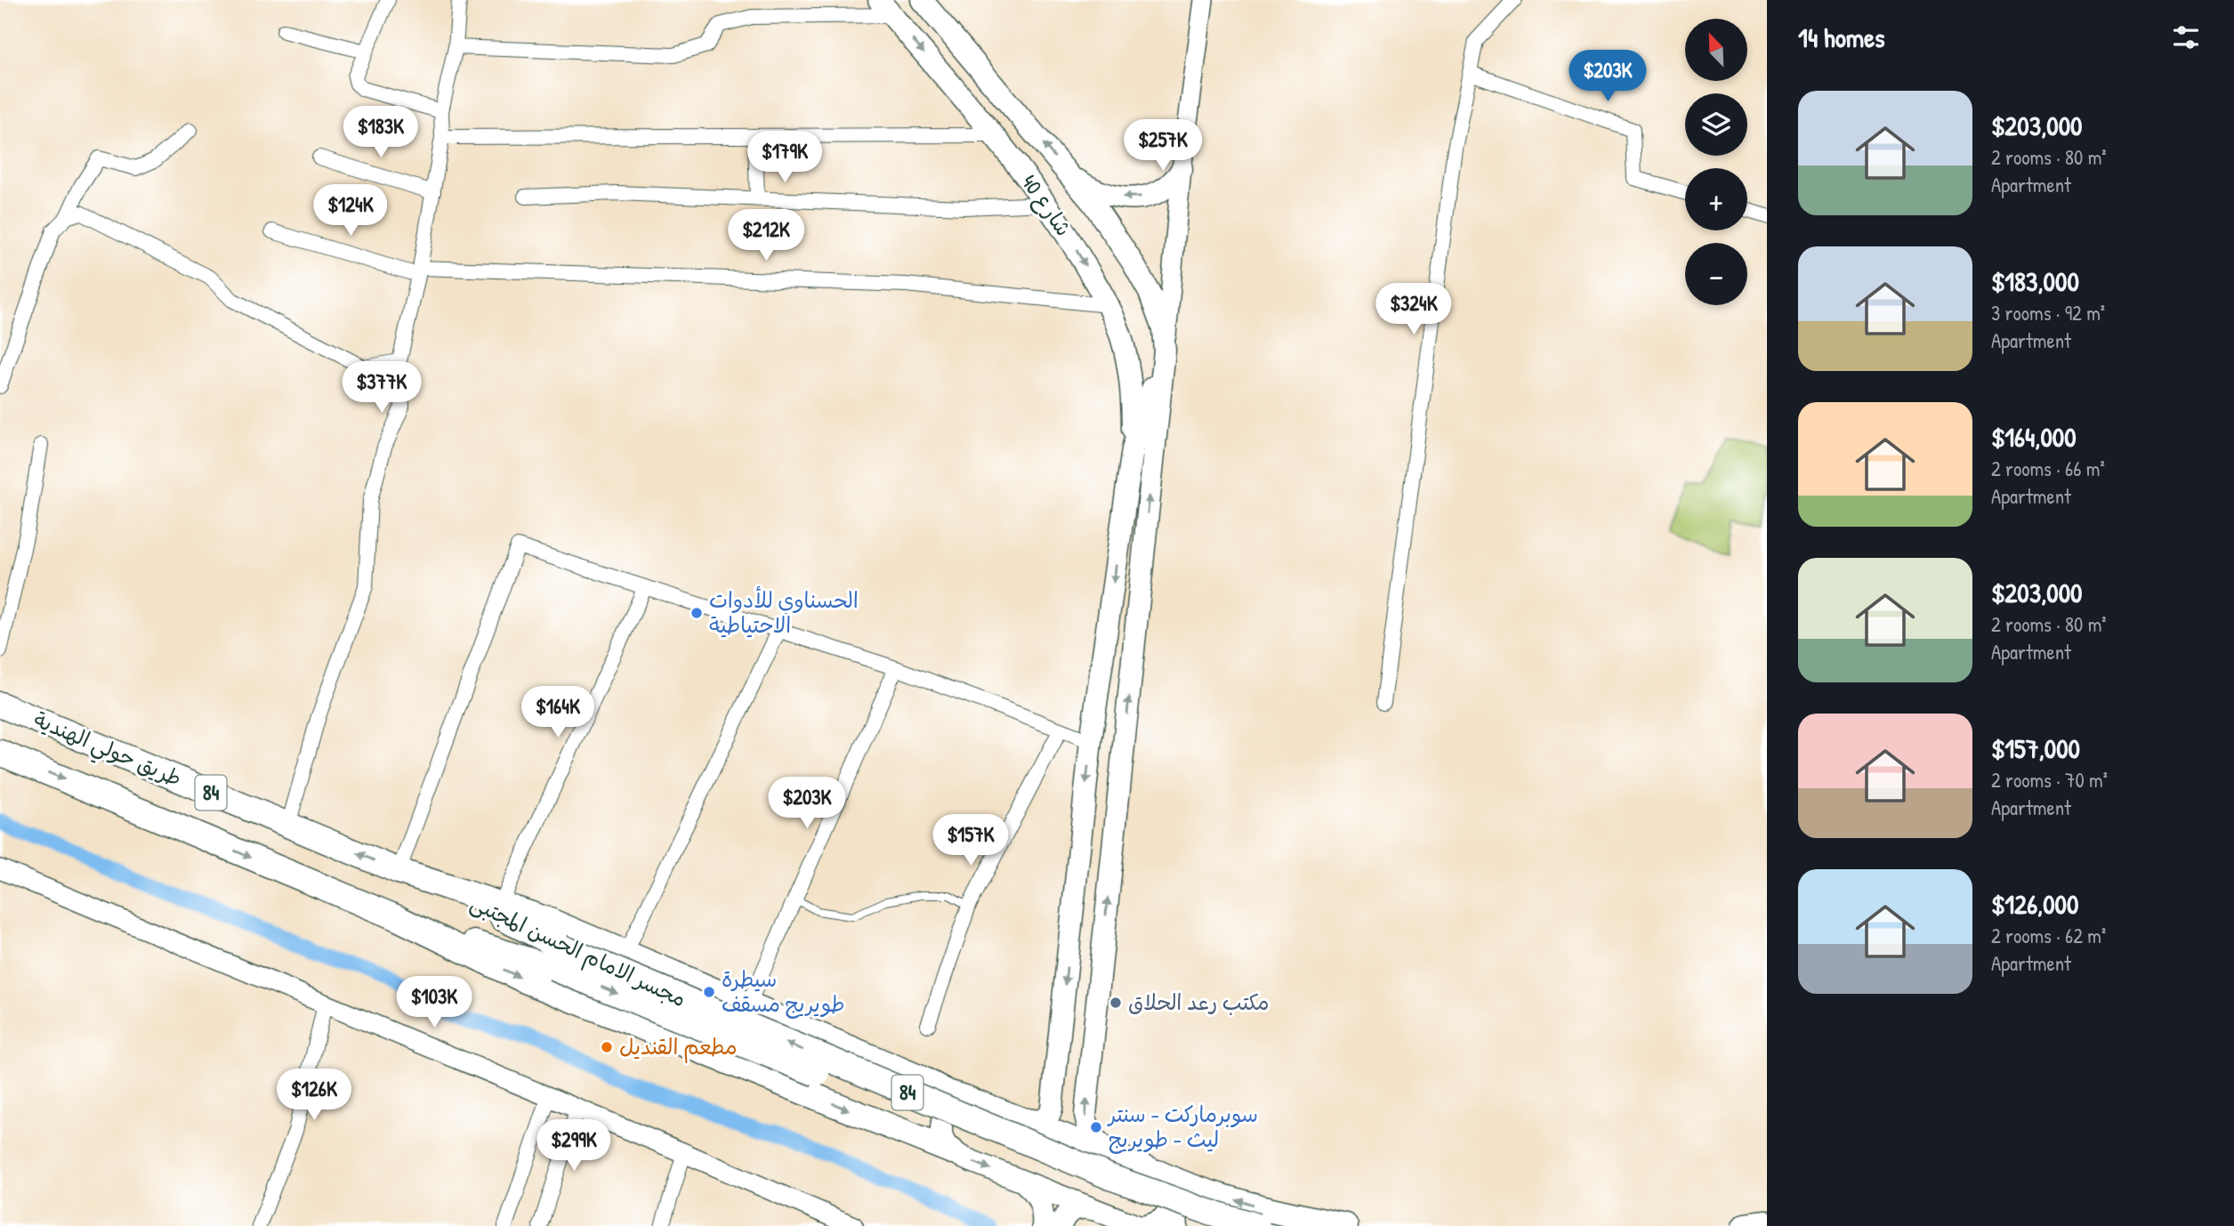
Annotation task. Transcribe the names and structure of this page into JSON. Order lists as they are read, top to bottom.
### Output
{
  "streets": {
    "highway": ["طريق حولي الهندية", "84", "مجسر الامام الحسن المجتبى"],
    "main road": ["شارع 40"]
  },
  "crossings": [
    ["طريق حولي الهندية", "مجسر الامام الحسن المجتبى"]
  ],
  "places": [
    "الحسناوي للأدوات الاحتياطية",
    "سيطرة طويريج مسقف",
    "مكتب رعد الحلاق",
    "مطعم القنديل",
    "سوبرماركت - سنتر ليث - طويريج"
  ],
  "north": "top left",
  "page": {
    "heading": "14 homes",
    "map_buttons": ["+", "−"],
    "price": [
      "$203K",
      "$183K",
      "$257K",
      "$179K",
      "$124K",
      "$212K",
      "$324K",
      "$377K",
      "$164K",
      "$203K",
      "$157K",
      "$103K",
      "$126K",
      "$299K"
    ],
    "list": [
      {
        "name": "$203,000",
        "note": "2 rooms · 80 m² · Apartment"
      },
      {
        "name": "$183,000",
        "note": "3 rooms · 92 m² · Apartment"
      },
      {
        "name": "$164,000",
        "note": "2 rooms · 66 m² · Apartment"
      },
      {
        "name": "$203,000",
        "note": "2 rooms · 80 m² · Apartment"
      },
      {
        "name": "$157,000",
        "note": "2 rooms · 70 m² · Apartment"
      },
      {
        "name": "$126,000",
        "note": "2 rooms · 62 m² · Apartment"
      }
    ]
  }
}
